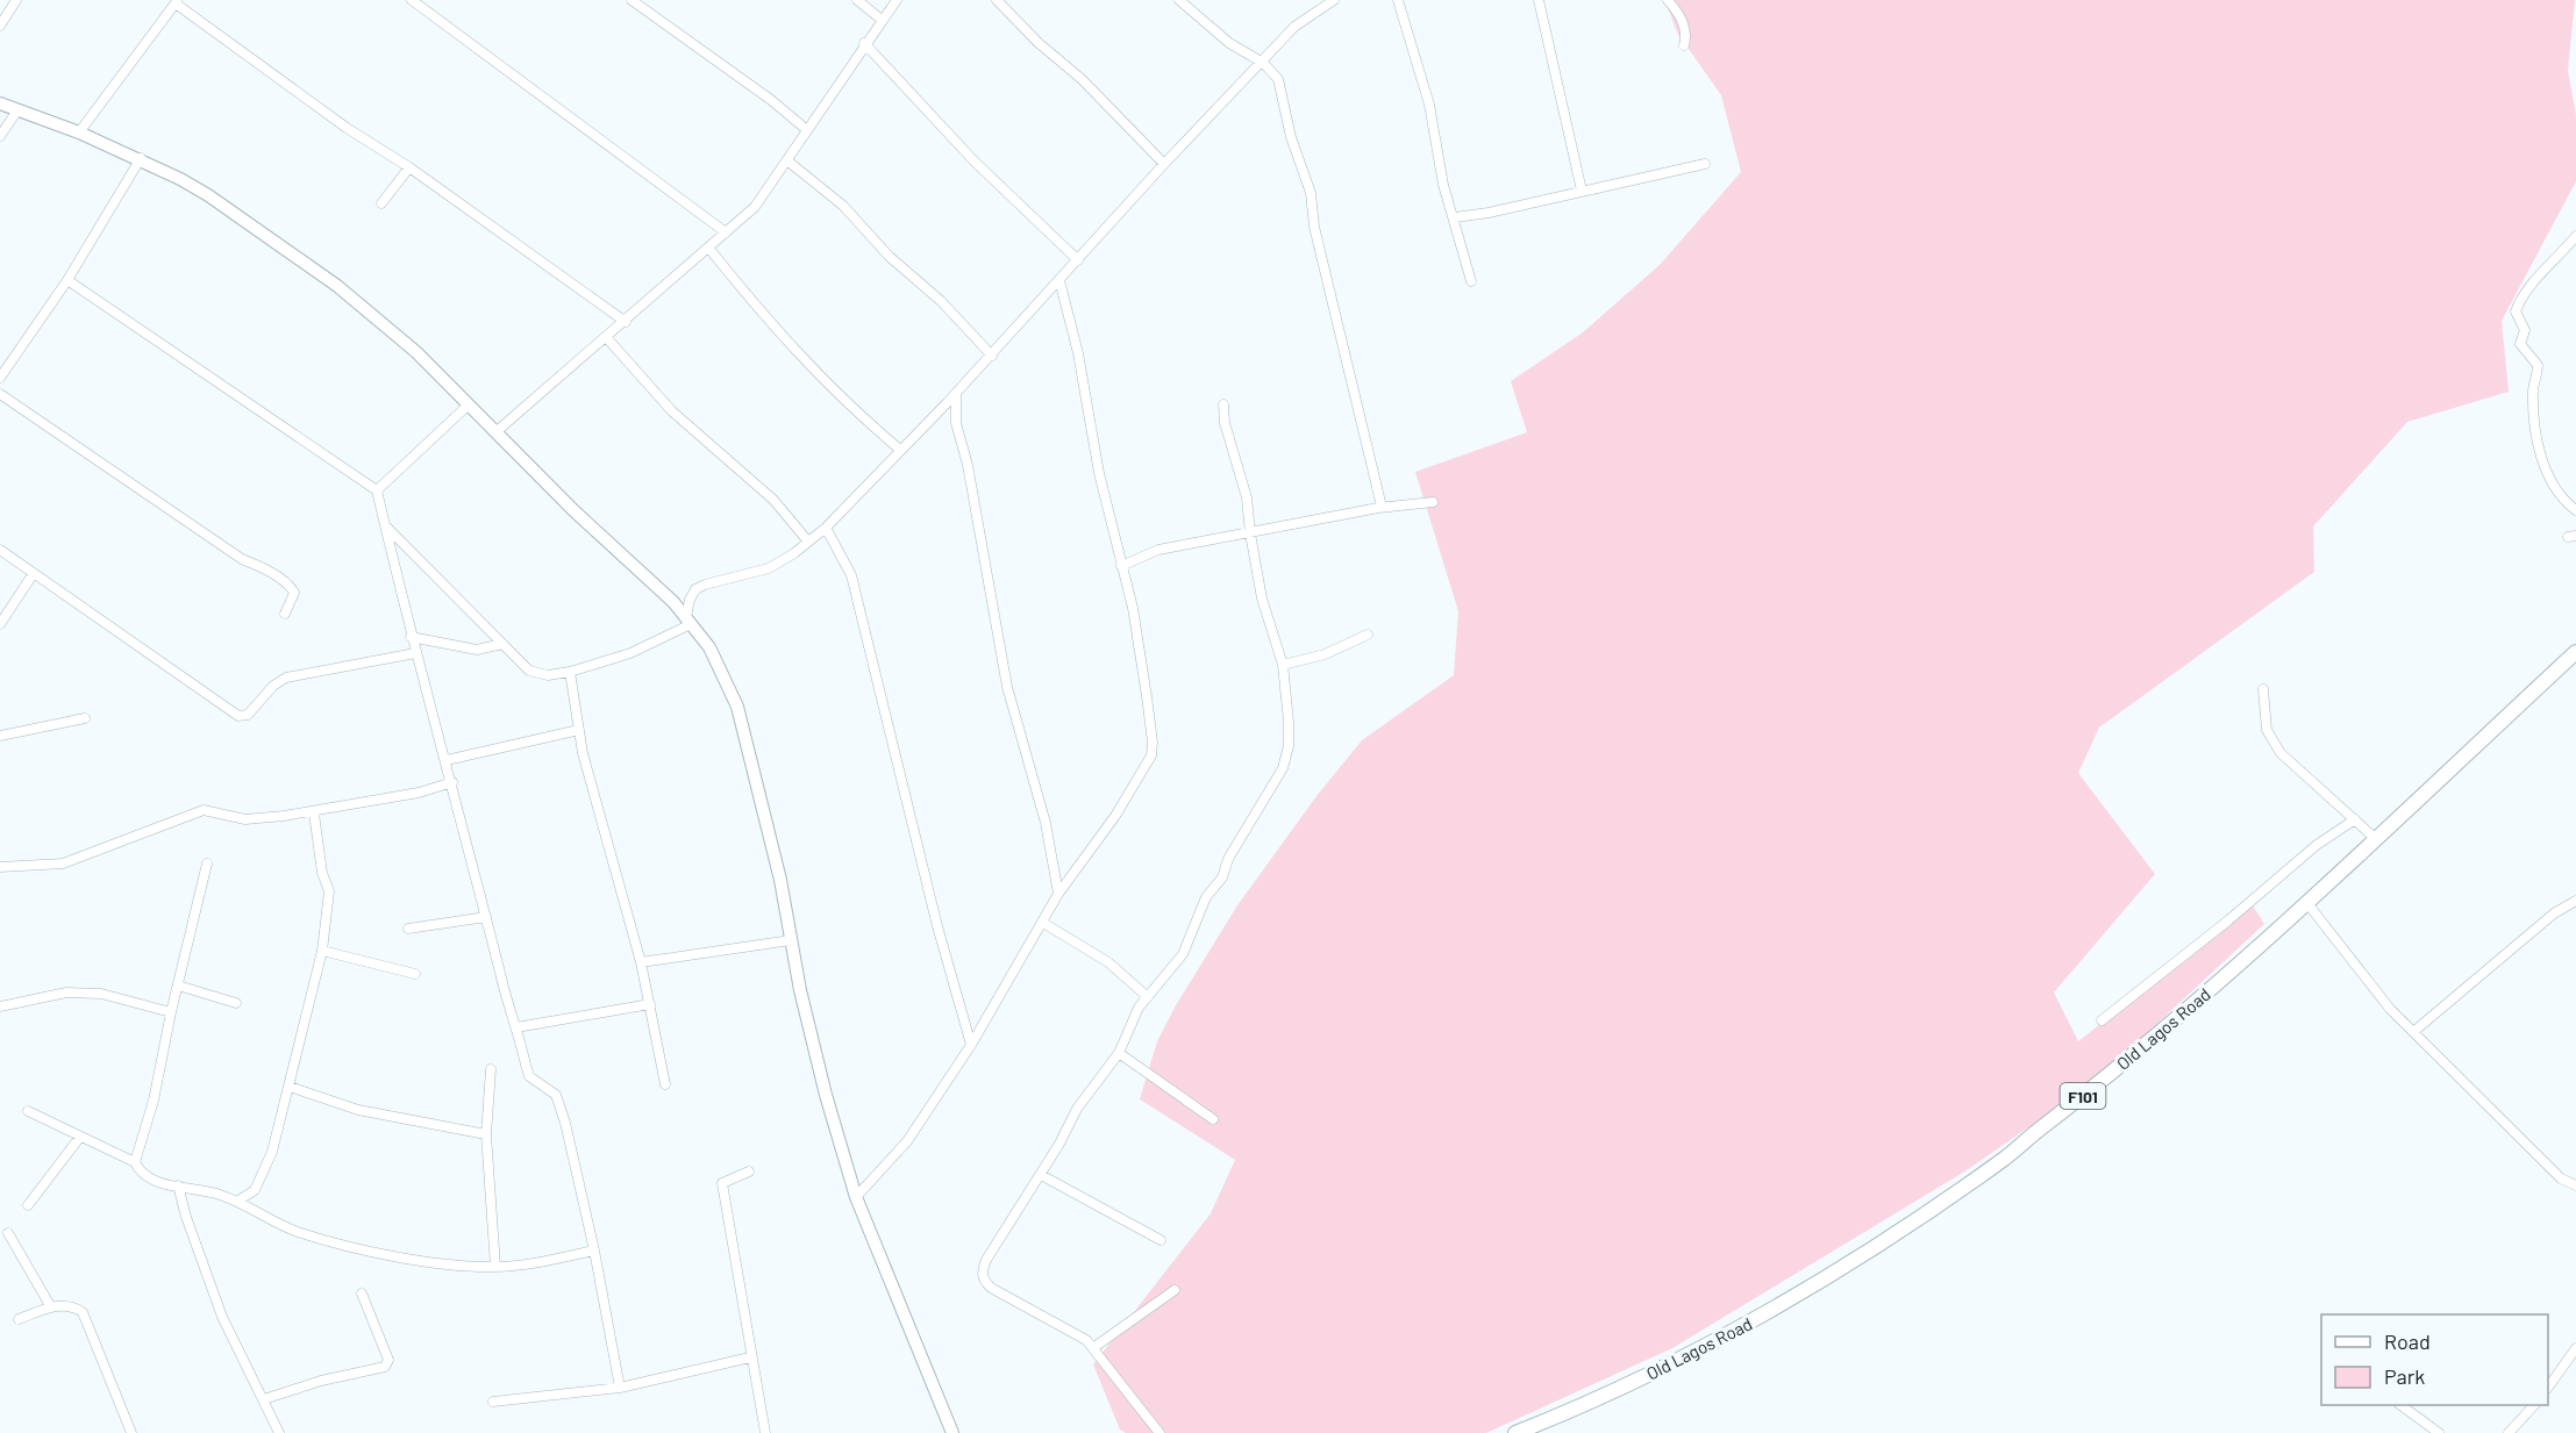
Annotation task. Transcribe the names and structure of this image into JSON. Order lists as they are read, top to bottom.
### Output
{
  "streets": {
    "main road": ["Old Lagos Road", "F101"]
  },
  "legend": ["Road", "Park"]
}
